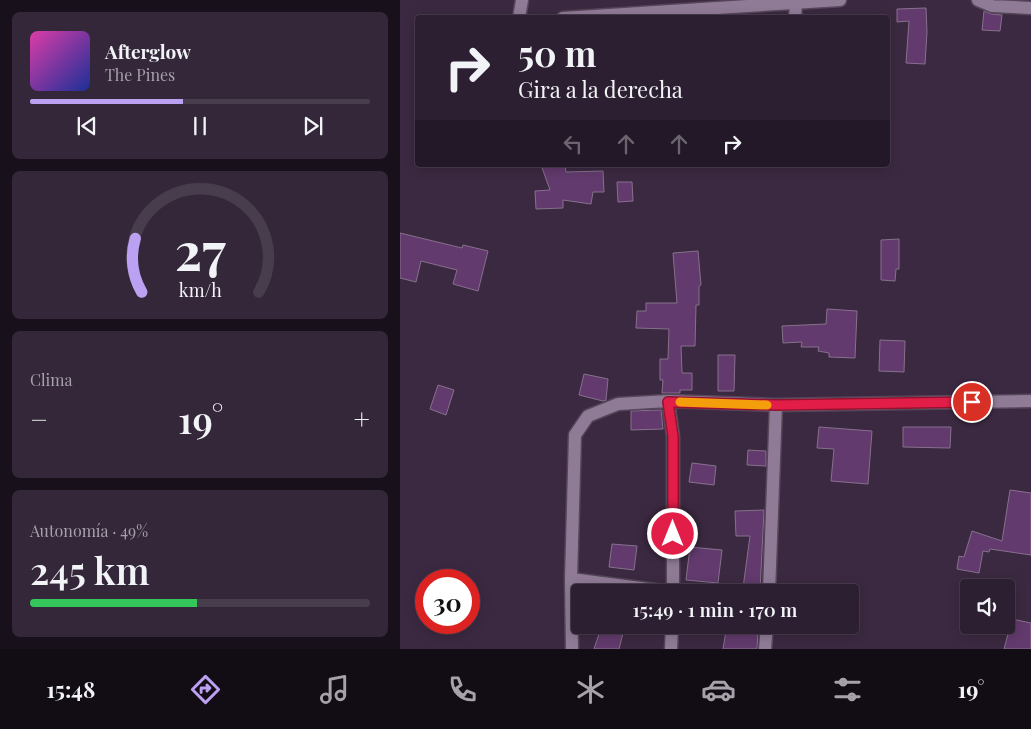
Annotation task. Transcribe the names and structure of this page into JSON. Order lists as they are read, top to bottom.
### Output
{
  "page": {
    "turn": ["50 m", "Gira a la derecha"],
    "song": ["Afterglow", "The Pines"],
    "tile": [
      "Clima",
      ["Autonomía · 49%", "245 km"]
    ],
    "heat": ["−", "19°", "+"],
    "limit": "30",
    "trip": "15:49 · 1 min · 170 m",
    "tabs": ["15:48", "19°"],
    "gauge": ["27", "km/h"]
  }
}
